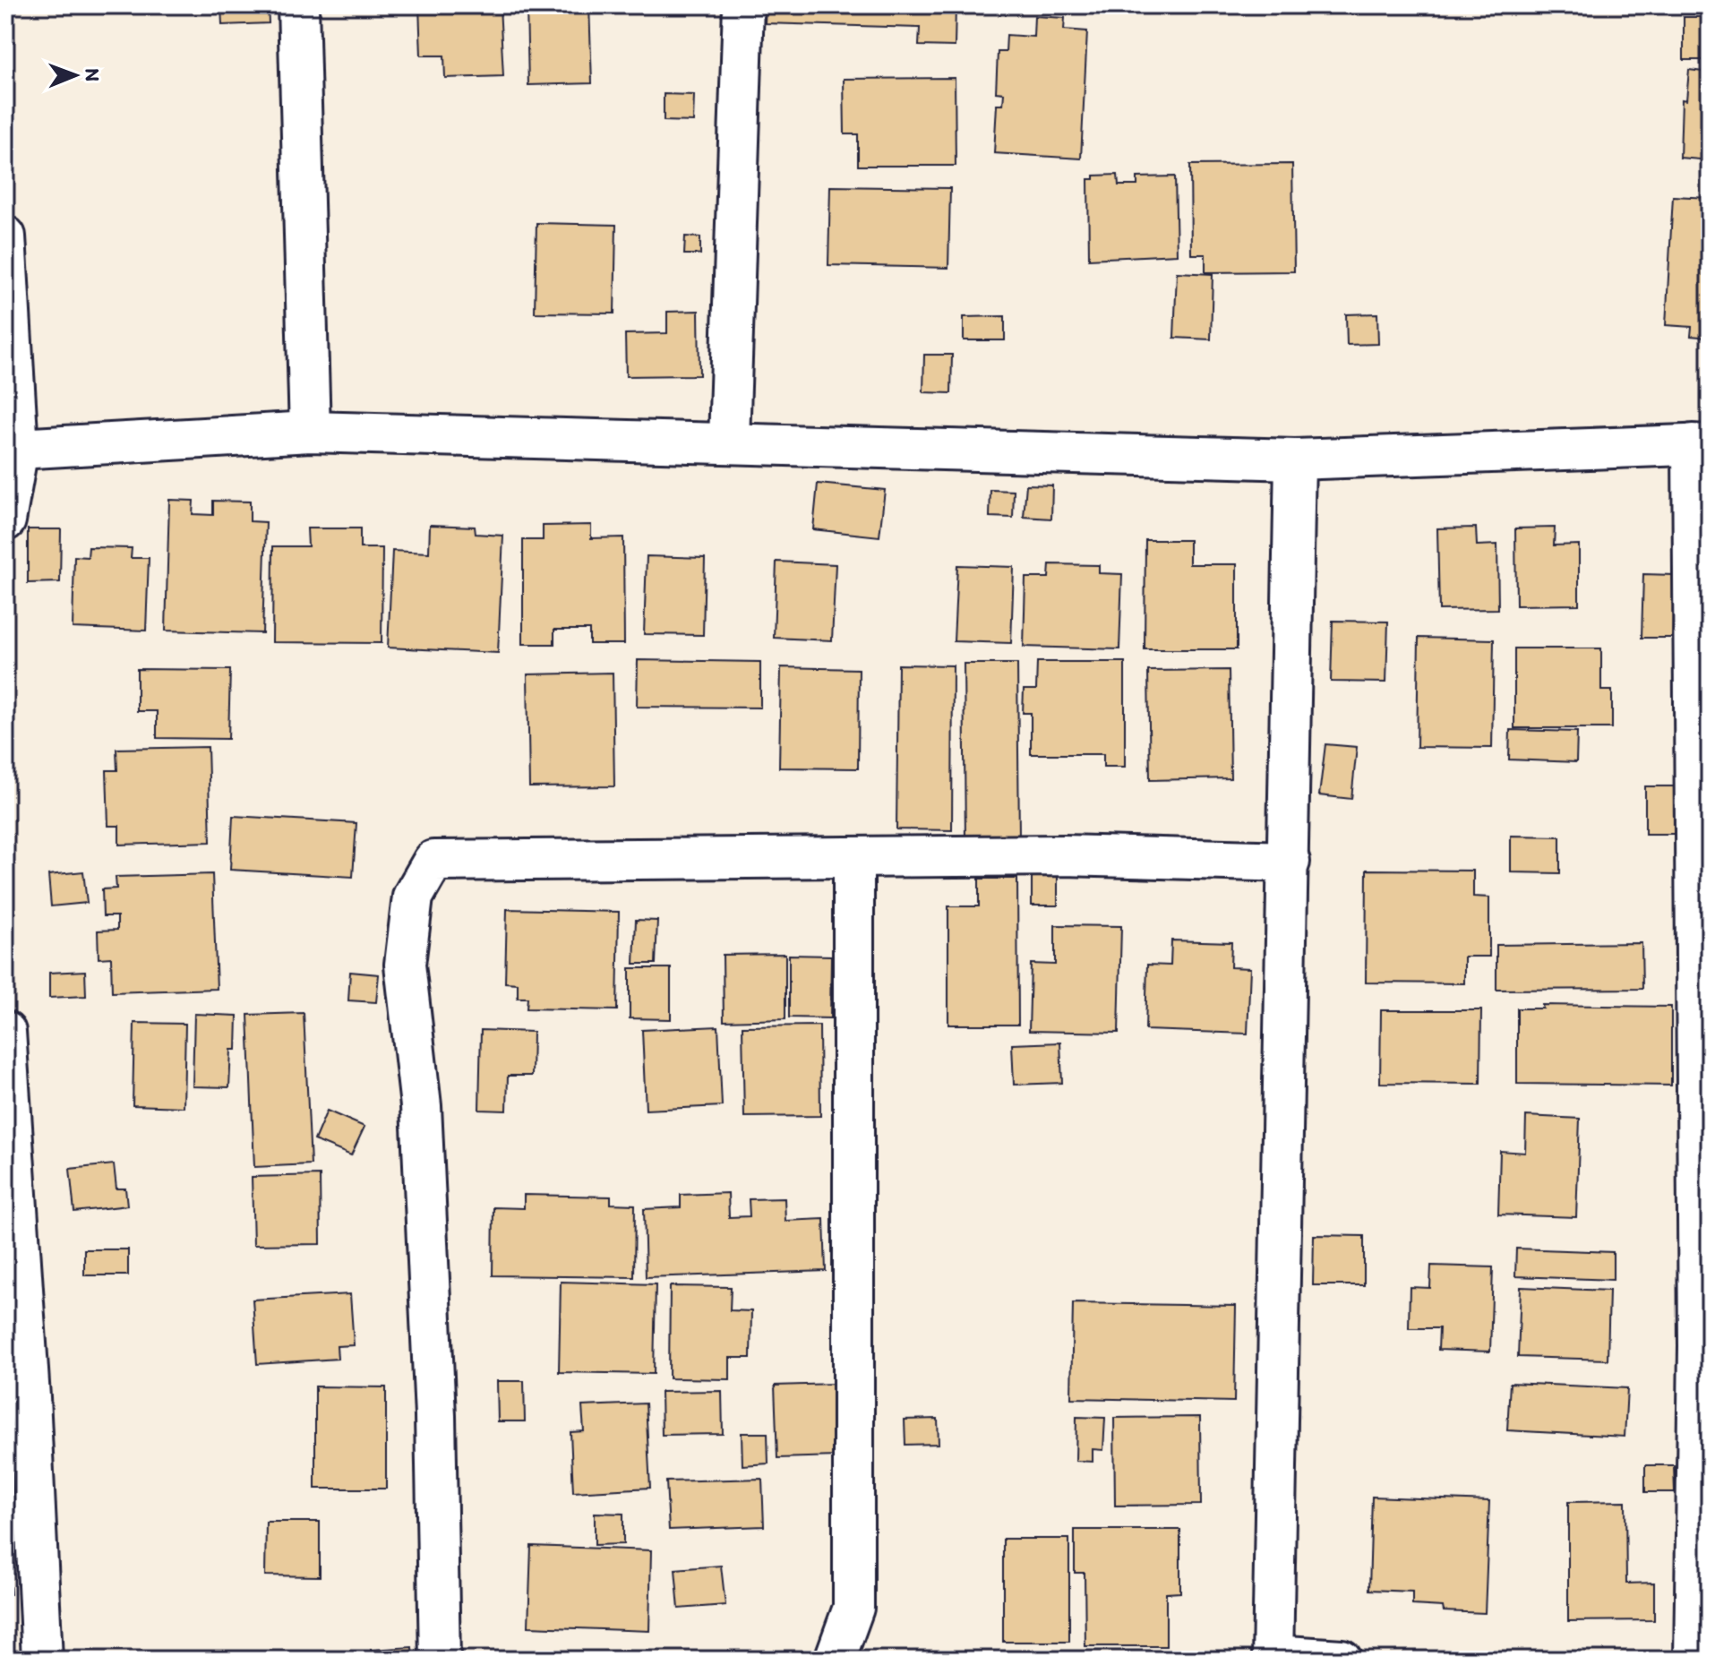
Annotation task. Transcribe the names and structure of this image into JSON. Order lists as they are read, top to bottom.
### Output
{
  "north": "right"
}
